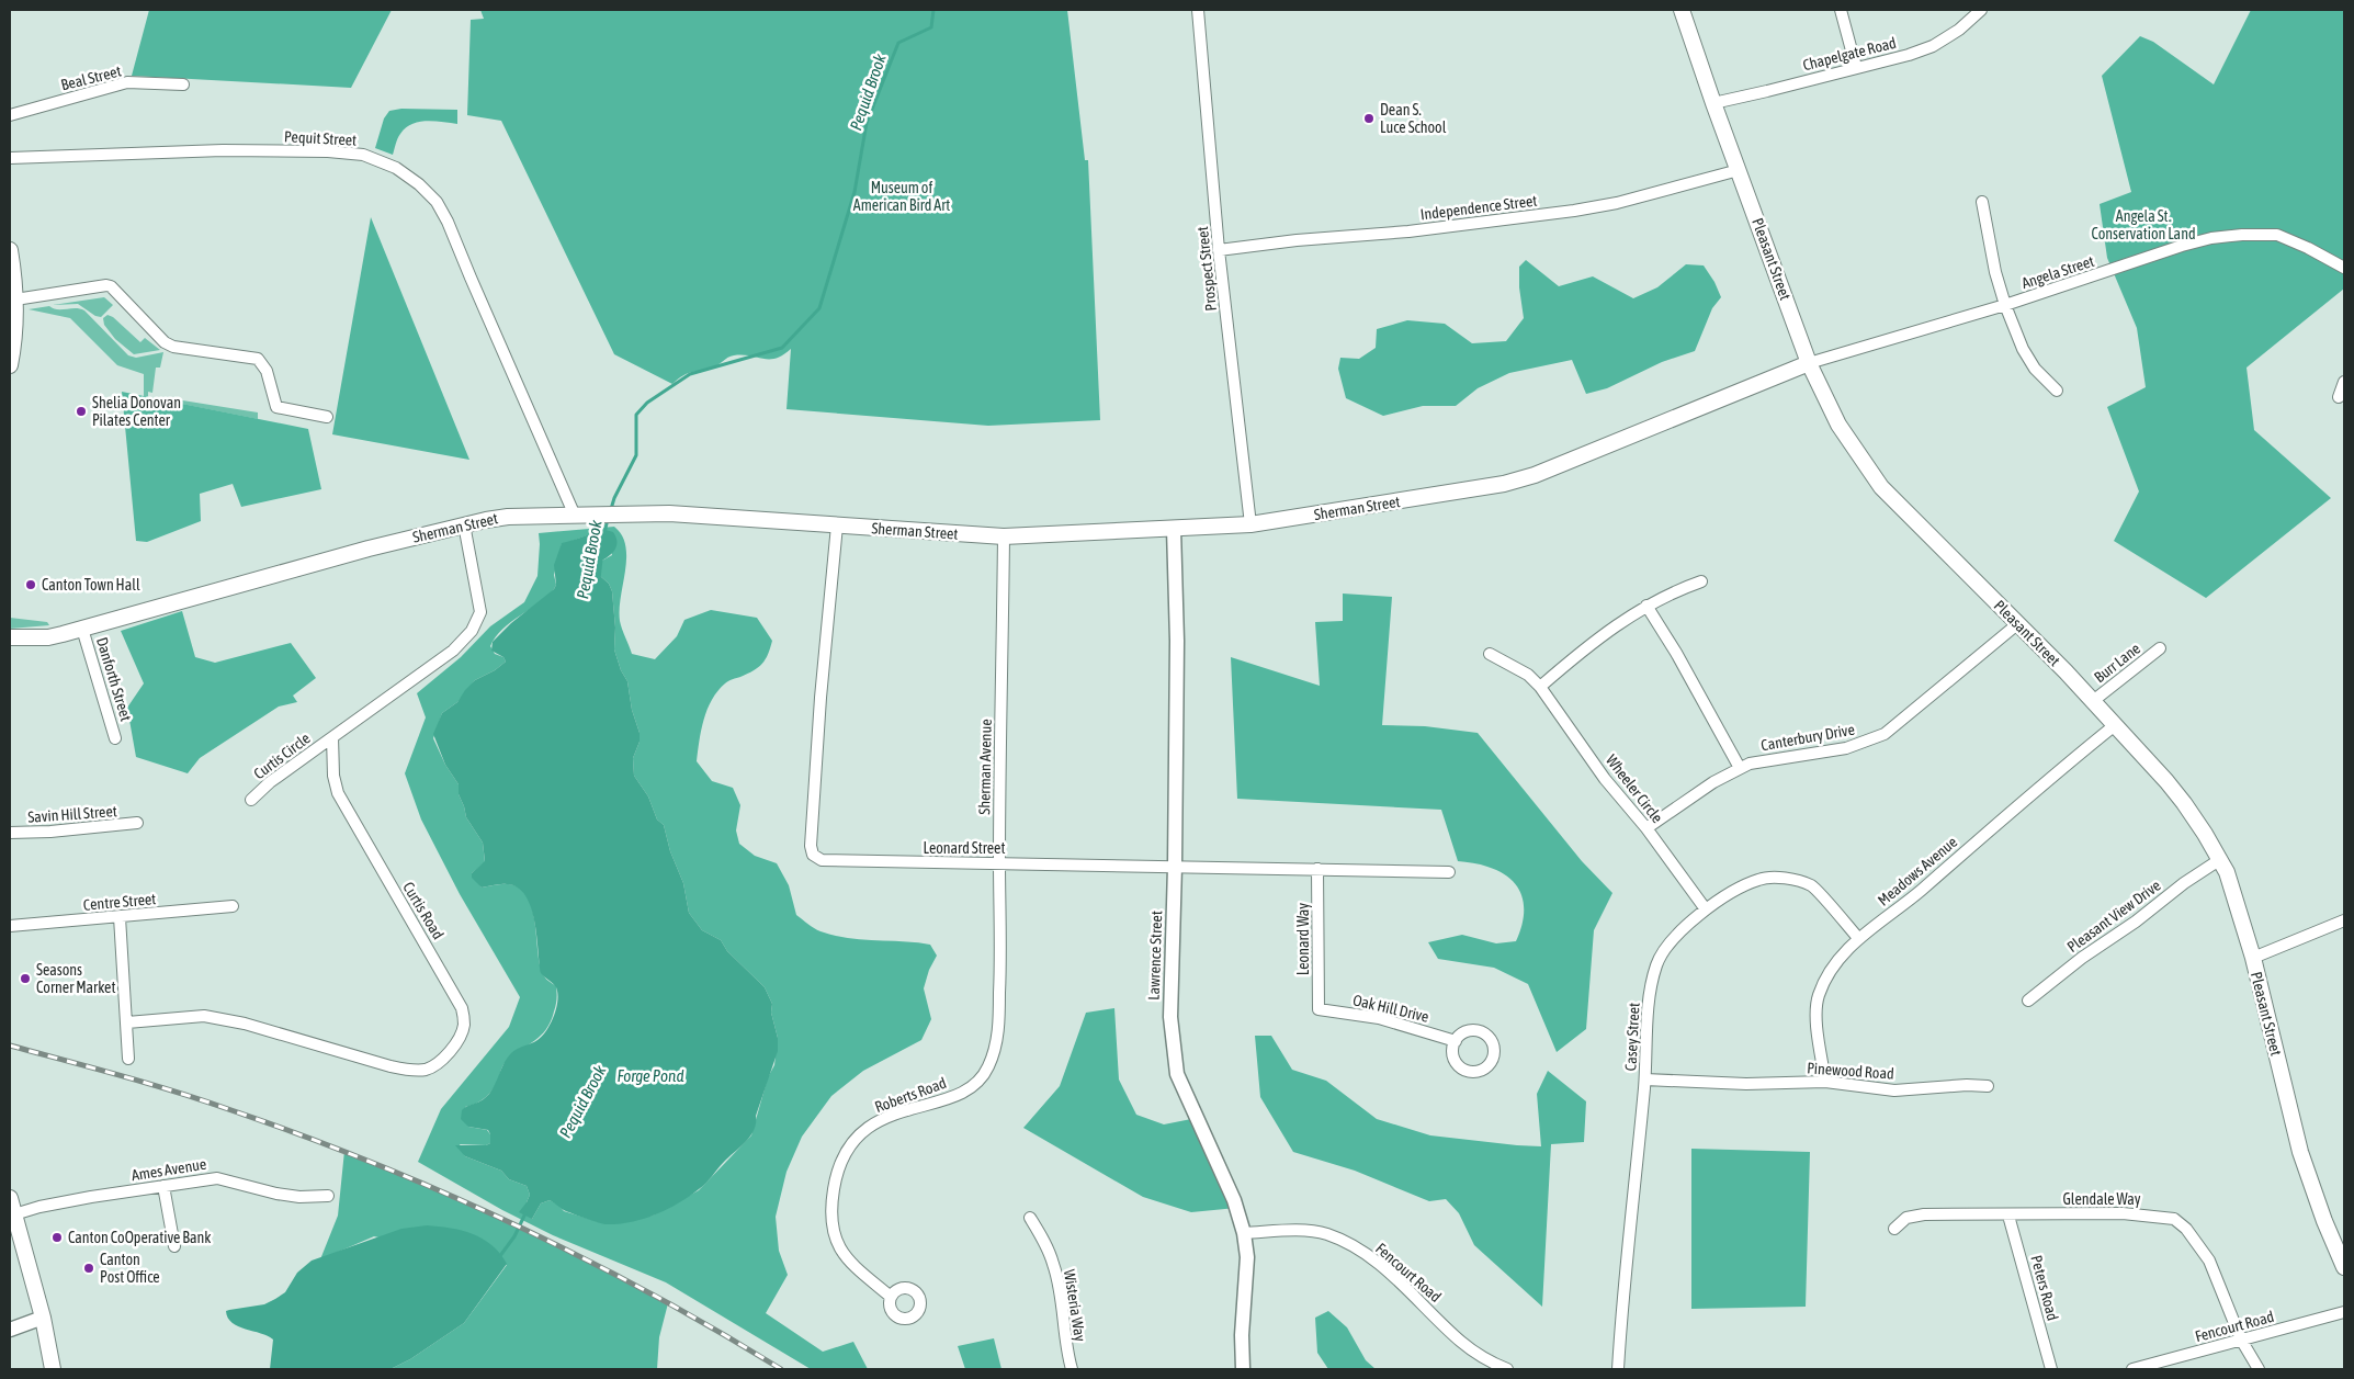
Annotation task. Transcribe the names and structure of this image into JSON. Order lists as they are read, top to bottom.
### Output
{
  "streets": {
    "main road": ["Pleasant Street", "Sherman Street"],
    "street": [
      "Chapelgate Road",
      "Beal Street",
      "Pequit Street",
      "Independence Street",
      "Prospect Street",
      "Angela Street",
      "Burr Lane",
      "Danforth Street",
      "Canterbury Drive",
      "Curtis Circle",
      "Sherman Avenue",
      "Wheeler Circle",
      "Savin Hill Street",
      "Leonard Street",
      "Meadows Avenue",
      "Centre Street",
      "Curtis Road",
      "Pleasant View Drive",
      "Leonard Way",
      "Lawrence Street",
      "Oak Hill Drive",
      "Casey Street",
      "Pinewood Road",
      "Roberts Road",
      "Ames Avenue",
      "Glendale Way",
      "Fencourt Road",
      "Peters Road",
      "Wisteria Way"
    ]
  },
  "crossings": [
    ["Chapelgate Road", "Pleasant Street"],
    ["Pequit Street", "Sherman Street"],
    ["Independence Street", "Pleasant Street"],
    ["Independence Street", "Prospect Street"],
    ["Pleasant Street", "Angela Street"],
    ["Pleasant Street", "Sherman Street"],
    ["Pleasant Street", "Burr Lane"],
    ["Pleasant Street", "Canterbury Drive"],
    ["Pleasant Street", "Meadows Avenue"],
    ["Pleasant Street", "Pleasant View Drive"],
    ["Prospect Street", "Sherman Street"],
    ["Angela Street", "Sherman Street"],
    ["Sherman Street", "Danforth Street"],
    ["Sherman Street", "Sherman Avenue"],
    ["Sherman Street", "Leonard Street"],
    ["Sherman Street", "Lawrence Street"],
    ["Canterbury Drive", "Wheeler Circle"],
    ["Curtis Circle", "Curtis Road"],
    ["Sherman Avenue", "Leonard Street"],
    ["Sherman Avenue", "Roberts Road"],
    ["Wheeler Circle", "Casey Street"],
    ["Leonard Street", "Leonard Way"],
    ["Leonard Street", "Lawrence Street"],
    ["Meadows Avenue", "Casey Street"],
    ["Meadows Avenue", "Pinewood Road"],
    ["Leonard Way", "Oak Hill Drive"],
    ["Lawrence Street", "Fencourt Road"],
    ["Casey Street", "Pinewood Road"],
    ["Glendale Way", "Fencourt Road"],
    ["Glendale Way", "Peters Road"]
  ],
  "water": ["Pequid Brook", "Forge Pond"],
  "parks": ["Museum of American Bird Art", "Angela St. Conservation Land"],
  "places": [
    "Dean S. Luce School",
    "Shelia Donovan Pilates Center",
    "Canton Town Hall",
    "Seasons Corner Market",
    "Canton CoOperative Bank",
    "Canton Post Office"
  ]
}
